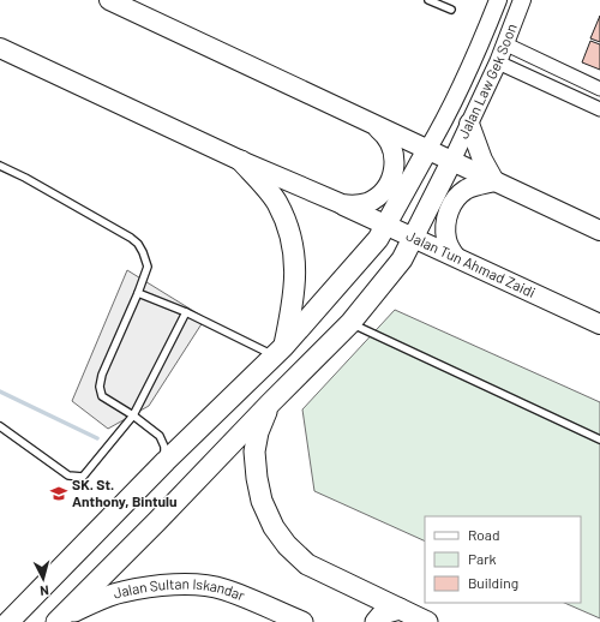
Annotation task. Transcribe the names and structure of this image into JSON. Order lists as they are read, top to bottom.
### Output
{
  "streets": {
    "main road": ["Jalan Tun Ahmad Zaidi", "Jalan Sultan Iskandar"],
    "street": ["Jalan Law Gek Soon"]
  },
  "places": {
    "school or university": ["SK. St. Anthony, Bintulu"]
  },
  "legend": ["Road", "Park", "Building"],
  "north": "bottom"
}
